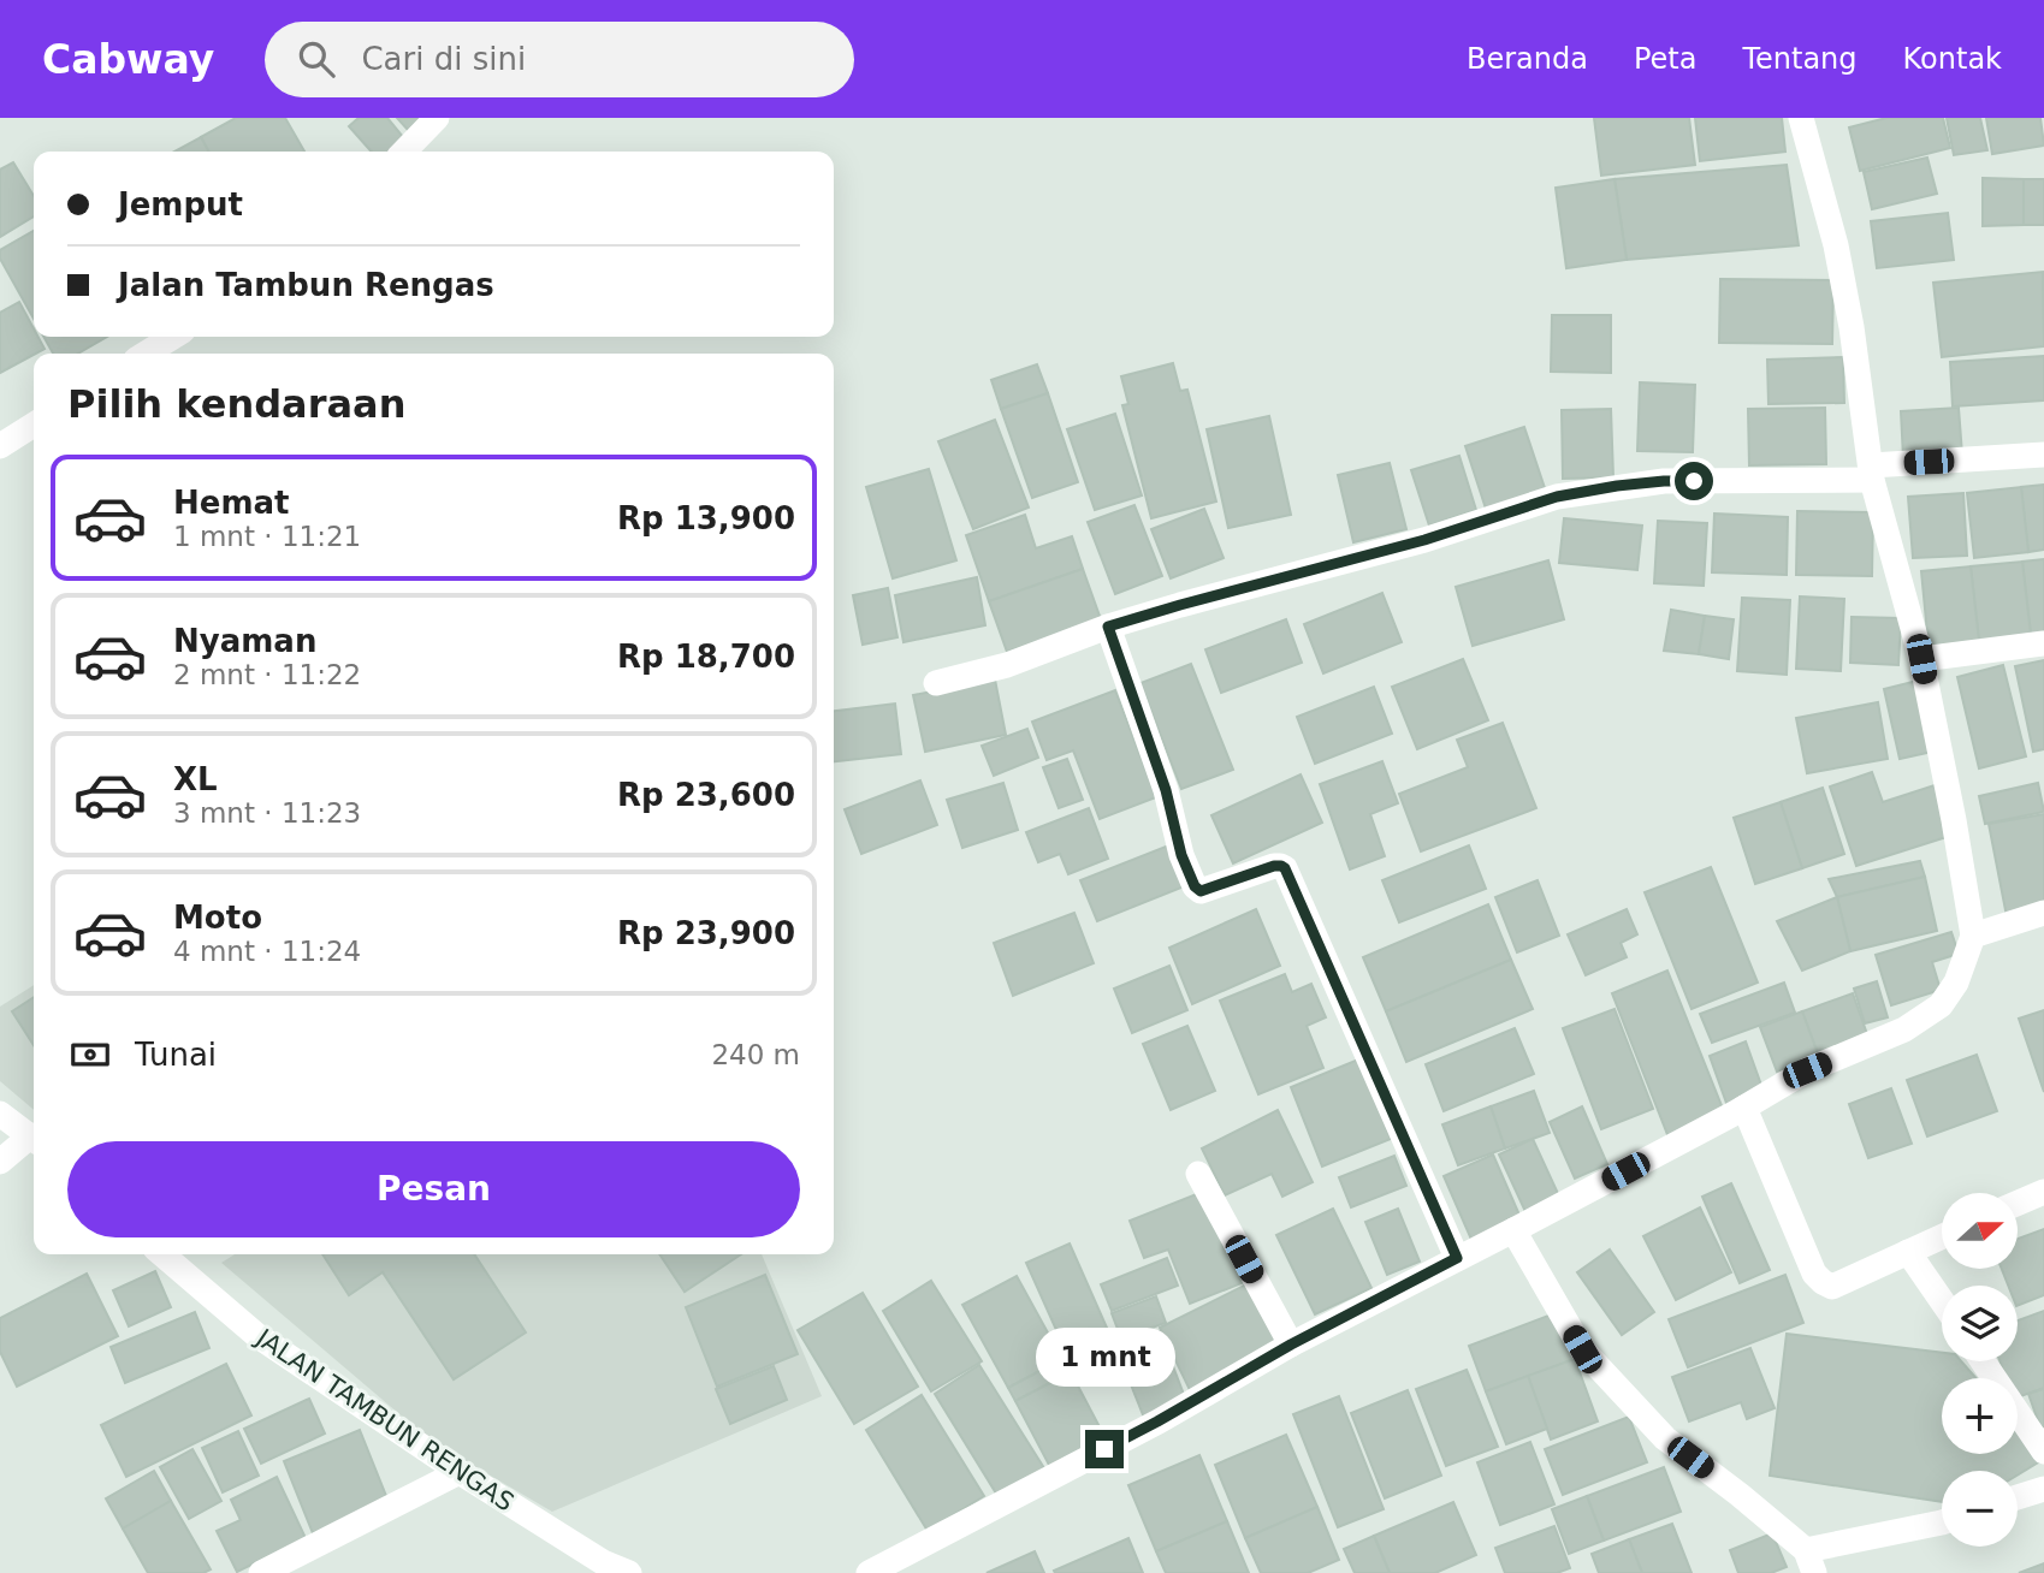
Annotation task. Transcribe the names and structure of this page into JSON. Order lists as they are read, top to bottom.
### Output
{
  "streets": {
    "street": ["JALAN TAMBUN RENGAS"]
  },
  "north": "right",
  "page": {
    "header": "Cabway",
    "search": "Cari di sini",
    "nav": [
      "Beranda",
      "Peta",
      "Tentang",
      "Kontak"
    ],
    "banner": ["Jemput", "Jalan Tambun Rengas"],
    "heading": "Pilih kendaraan",
    "list": [
      {
        "name": "Hemat",
        "note": "1 mnt · 11:21",
        "value": "Rp 13,900"
      },
      {
        "name": "Nyaman",
        "note": "2 mnt · 11:22",
        "value": "Rp 18,700"
      },
      {
        "name": "XL",
        "note": "3 mnt · 11:23",
        "value": "Rp 23,600"
      },
      {
        "name": "Moto",
        "note": "4 mnt · 11:24",
        "value": "Rp 23,900"
      }
    ],
    "pay": ["Tunai", "240 m"],
    "buttons": "Pesan",
    "map_buttons": ["+", "−"],
    "bubble": "1 mnt"
  }
}
